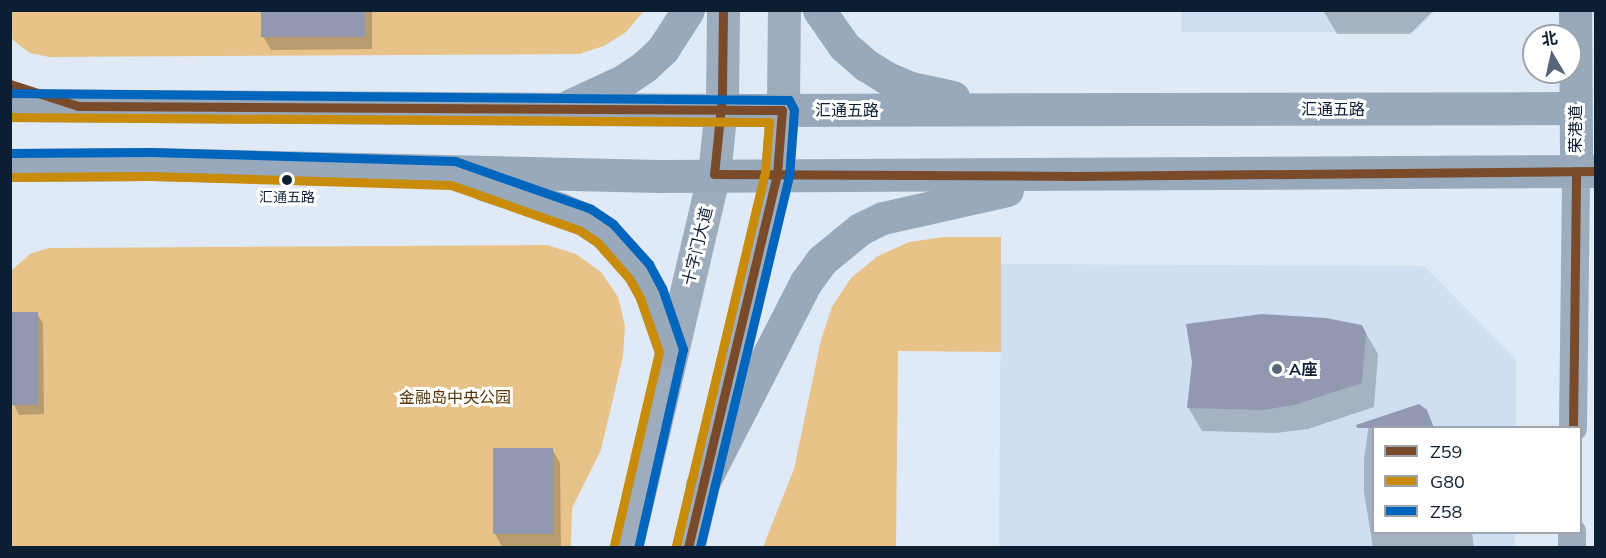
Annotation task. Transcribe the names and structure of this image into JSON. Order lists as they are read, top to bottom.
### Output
{
  "streets": {
    "main road": ["汇通五路", "荣港道"],
    "street": ["十字门大道"]
  },
  "crossings": [
    ["汇通五路", "荣港道"],
    ["汇通五路", "十字门大道"]
  ],
  "parks": ["金融岛中央公园"],
  "places": ["汇通五路", "A座"],
  "lines": ["transit line Z59", "transit line Z58", "transit line G80"],
  "legend": ["Z59", "G80", "Z58"],
  "north": "top"
}
